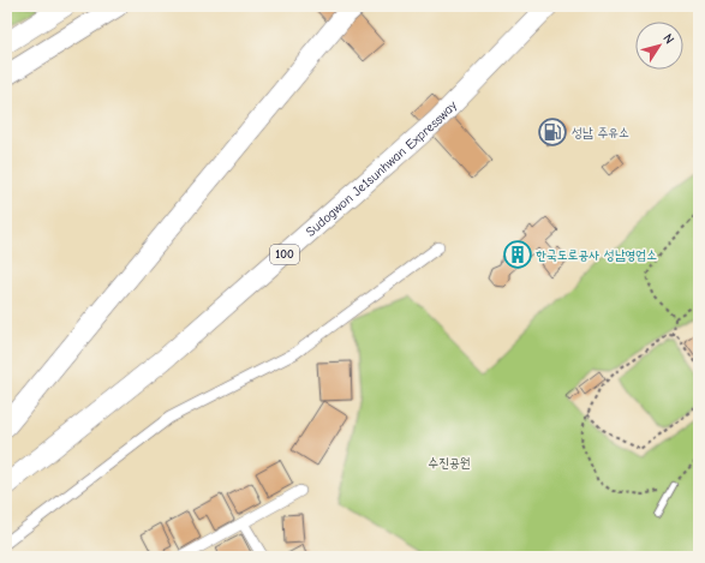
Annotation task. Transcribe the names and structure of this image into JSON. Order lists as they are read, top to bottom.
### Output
{
  "streets": {
    "highway": ["Sudogwon Je1sunhwan Expressway", "100"]
  },
  "parks": ["수진공원"],
  "places": {
    "fuel station": ["성남 주유소"],
    "building": ["한국도로공사 성남영업소"]
  },
  "north": "top right"
}
